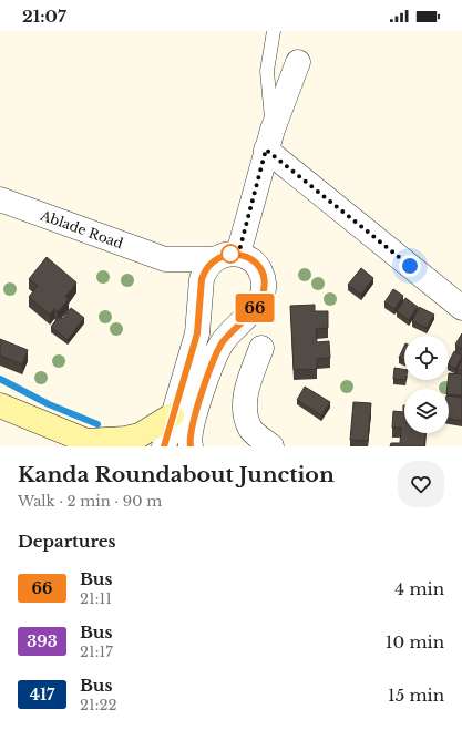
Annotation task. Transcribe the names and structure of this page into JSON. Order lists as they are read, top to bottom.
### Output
{
  "streets": {
    "street": ["Ablade Road"]
  },
  "lines": ["bus line 66"],
  "page": {
    "status": "21:07",
    "on_map": "66",
    "heading": [
      ["Kanda Roundabout Junction", "Walk · 2 min · 90 m"],
      "Departures"
    ],
    "list": [
      {
        "mark": "66",
        "name": "Bus",
        "note": "21:11",
        "value": "4 min"
      },
      {
        "mark": "393",
        "name": "Bus",
        "note": "21:17",
        "value": "10 min"
      },
      {
        "mark": "417",
        "name": "Bus",
        "note": "21:22",
        "value": "15 min"
      }
    ]
  }
}
